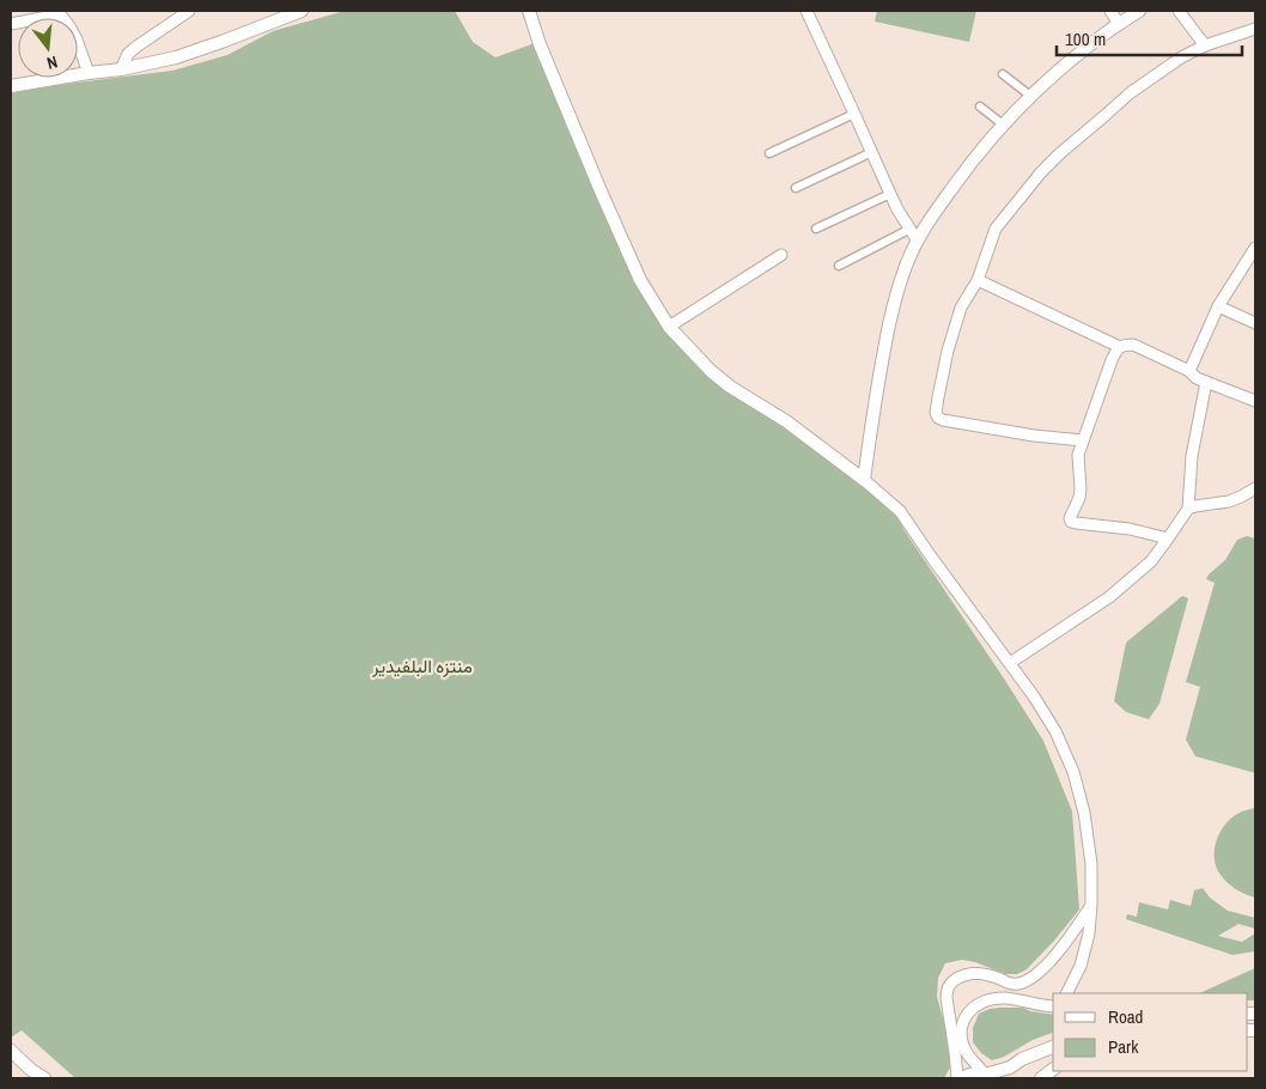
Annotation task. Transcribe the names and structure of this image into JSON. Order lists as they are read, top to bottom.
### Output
{
  "parks": ["منتزه البلفيدير"],
  "legend": ["Road", "Park"],
  "scale_bar": "100 m",
  "north": "bottom"
}
